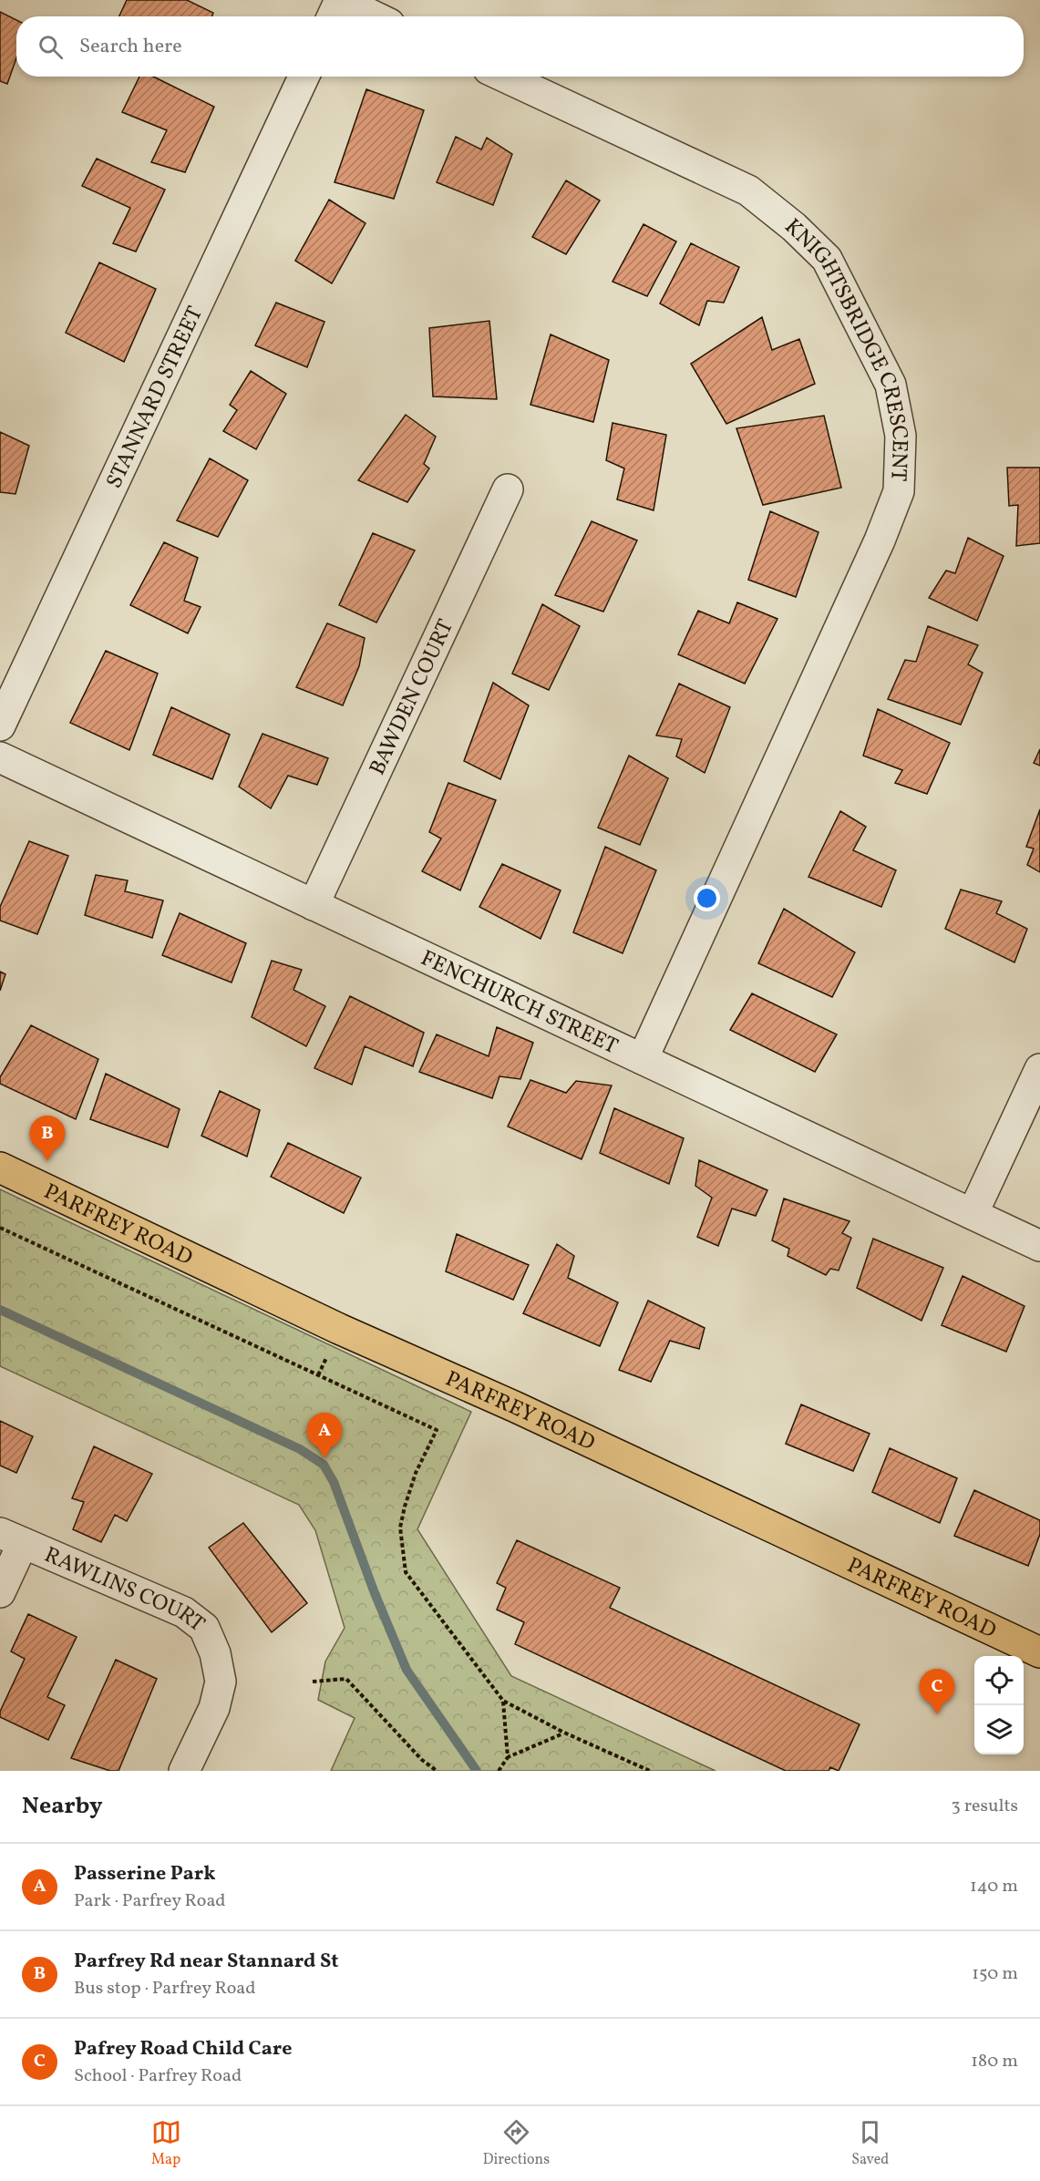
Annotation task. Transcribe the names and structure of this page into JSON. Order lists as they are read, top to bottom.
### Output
{
  "streets": {
    "main road": ["PARFREY ROAD"],
    "street": [
      "KNIGHTSBRIDGE CRESCENT",
      "STANNARD STREET",
      "BAWDEN COURT",
      "FENCHURCH STREET",
      "RAWLINS COURT"
    ]
  },
  "crossings": [
    ["KNIGHTSBRIDGE CRESCENT", "FENCHURCH STREET"],
    ["BAWDEN COURT", "FENCHURCH STREET"]
  ],
  "page": {
    "search": "Search here",
    "pins": ["B", "A", "C"],
    "heading": ["Nearby", "3 results"],
    "list": [
      {
        "mark": "A",
        "name": "Passerine Park",
        "note": "Park · Parfrey Road",
        "value": "140 m"
      },
      {
        "mark": "B",
        "name": "Parfrey Rd near Stannard St",
        "note": "Bus stop · Parfrey Road",
        "value": "150 m"
      },
      {
        "mark": "C",
        "name": "Pafrey Road Child Care",
        "note": "School · Parfrey Road",
        "value": "180 m"
      }
    ],
    "nav": ["Map", "Directions", "Saved"]
  }
}
